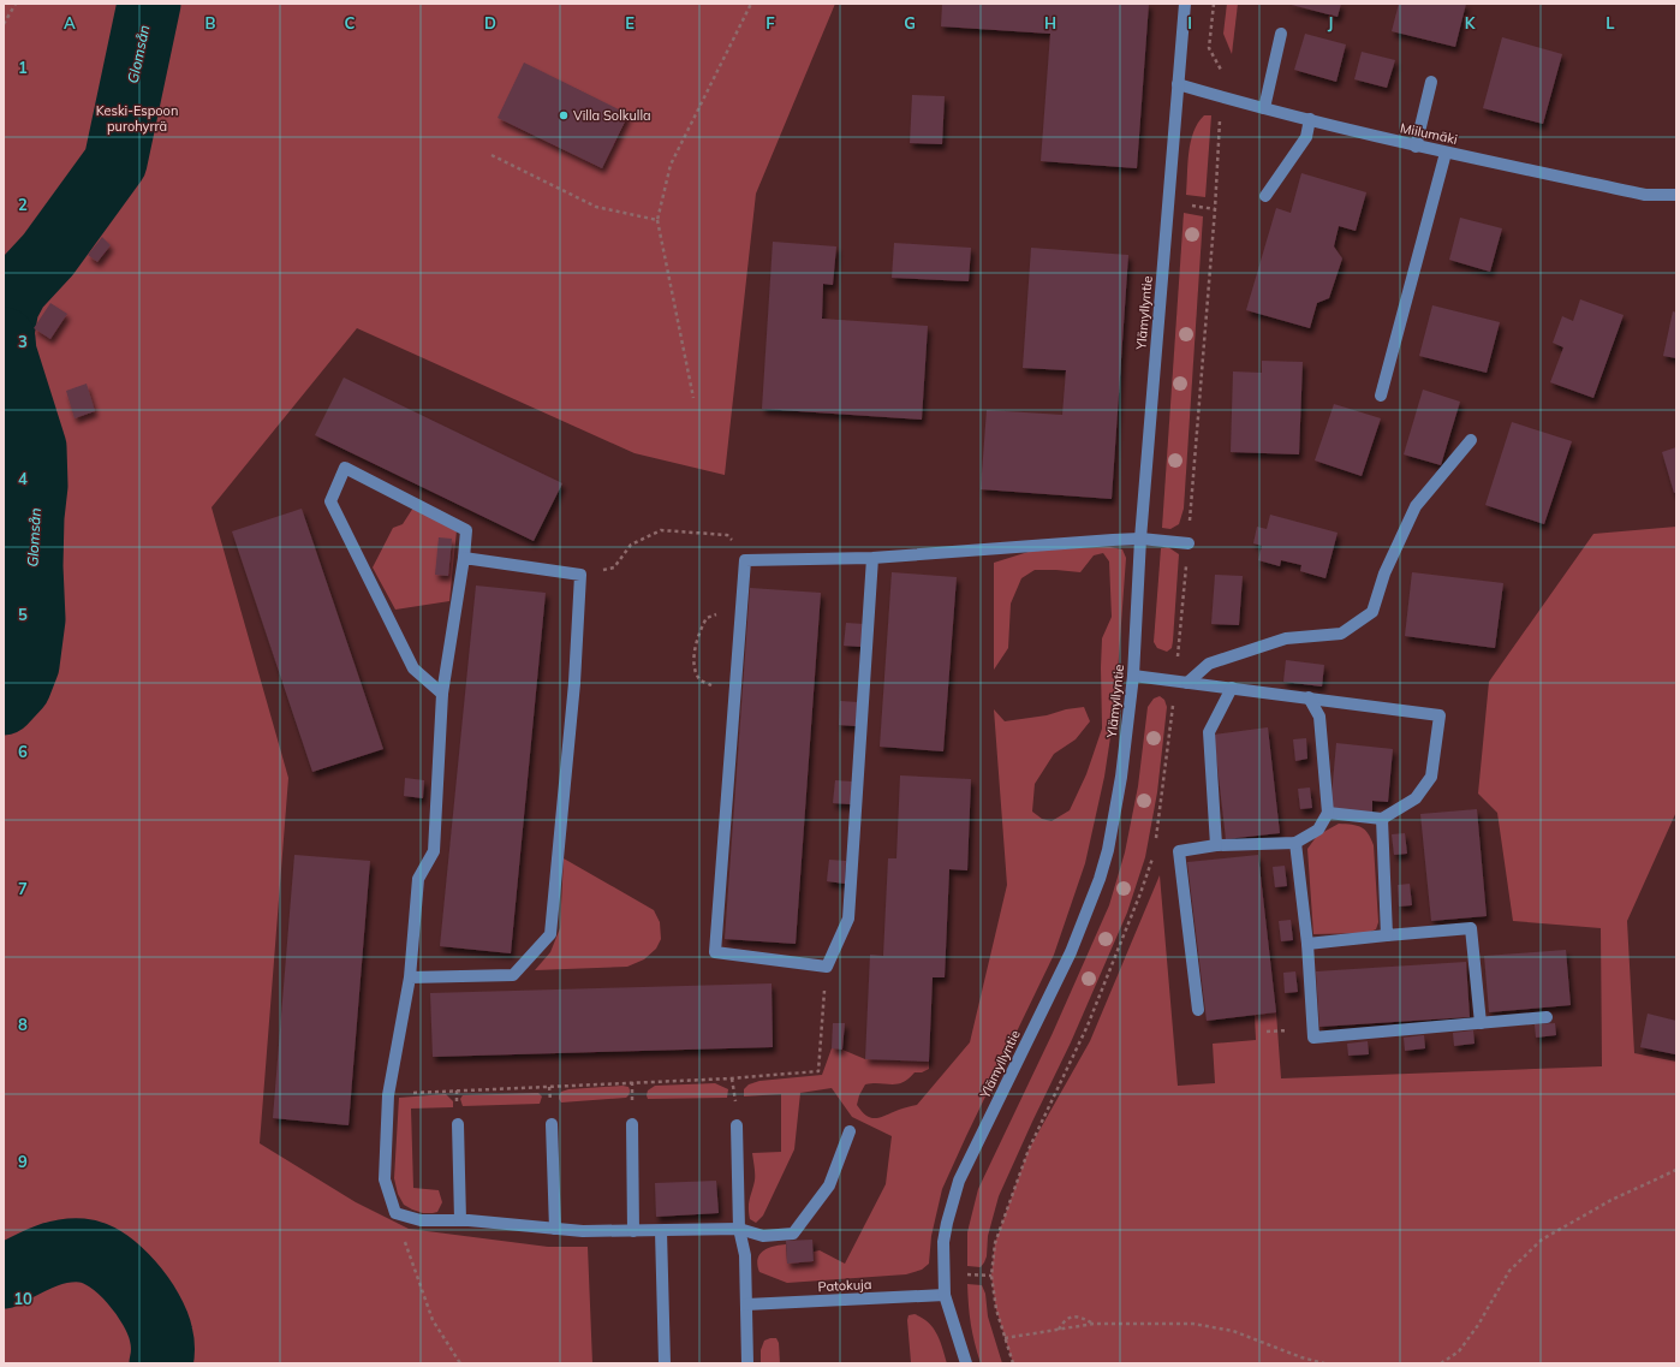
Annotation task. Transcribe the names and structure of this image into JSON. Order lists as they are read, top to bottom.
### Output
{
  "streets": {
    "street": ["Miilumäki", "Ylämyllyntie", "Patokuja"]
  },
  "crossings": [
    ["Miilumäki", "Ylämyllyntie"],
    ["Ylämyllyntie", "Patokuja"]
  ],
  "water": ["Glomsån"],
  "parks": ["Keski-Espoon purohyrrä"],
  "places": ["Villa Solkulla"],
  "grid": {
    "columns": [
      "A",
      "B",
      "C",
      "D",
      "E",
      "F",
      "G",
      "H",
      "I",
      "J",
      "K",
      "L"
    ],
    "rows": [
      "1",
      "2",
      "3",
      "4",
      "5",
      "6",
      "7",
      "8",
      "9",
      "10"
    ]
  }
}
